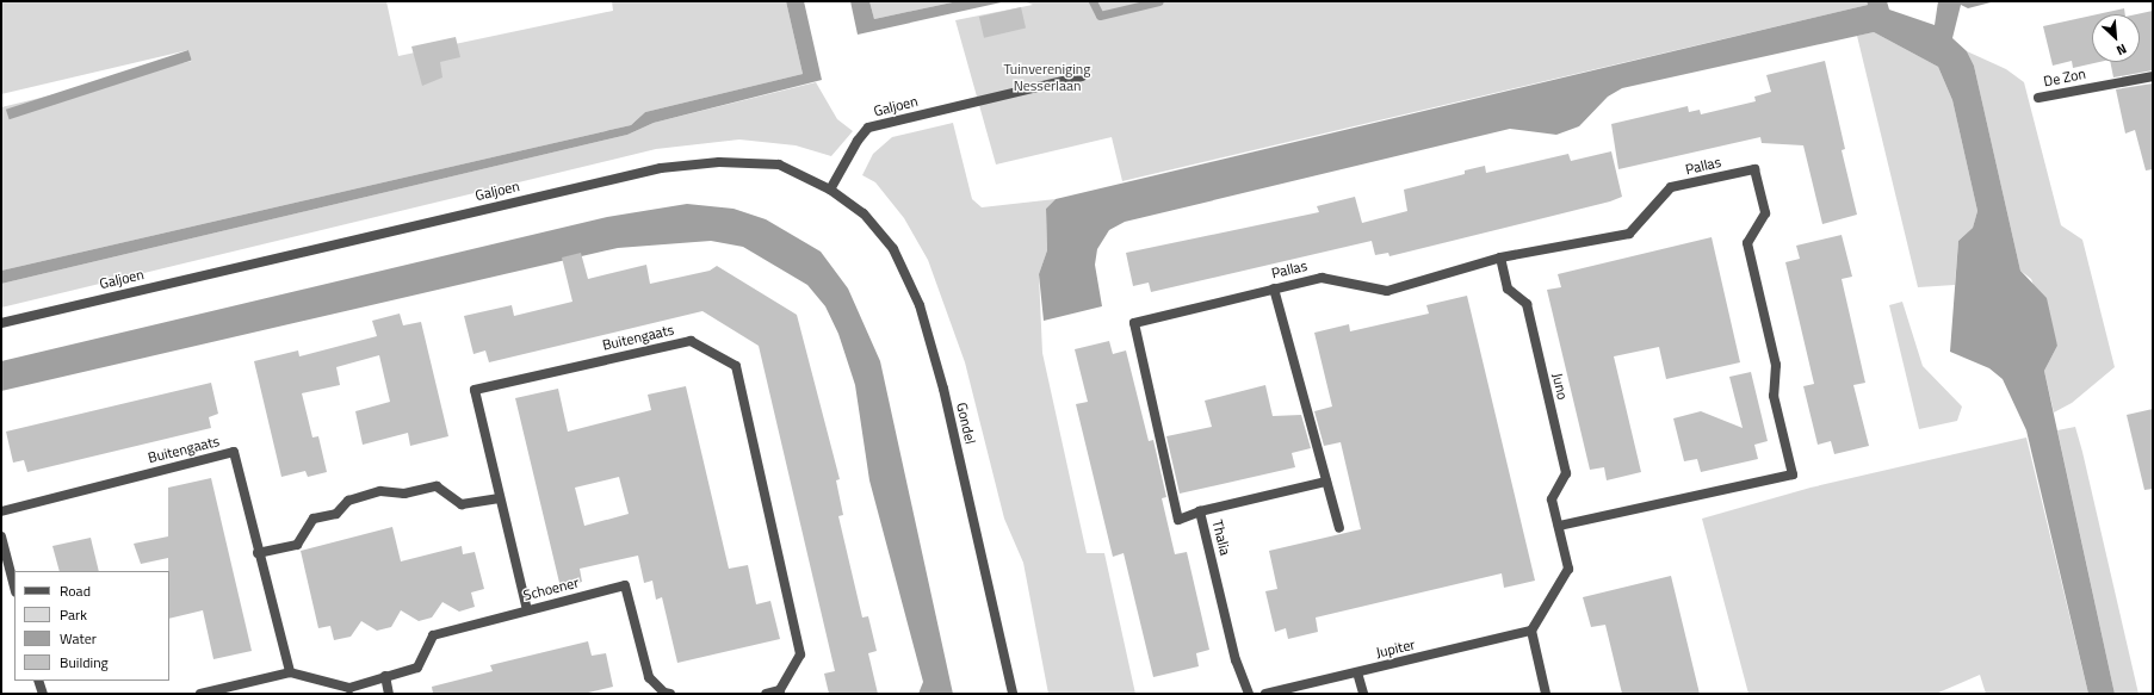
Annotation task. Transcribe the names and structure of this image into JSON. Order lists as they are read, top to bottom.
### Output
{
  "streets": {
    "street": [
      "De Zon",
      "Galjoen",
      "Pallas",
      "Buitengaats",
      "Juno",
      "Gondel",
      "Thalia",
      "Schoener",
      "Jupiter"
    ]
  },
  "crossings": [
    ["Galjoen", "Gondel"],
    ["Pallas", "Juno"],
    ["Pallas", "Thalia"],
    ["Buitengaats", "Schoener"]
  ],
  "parks": ["Tuinvereniging Nesserlaan"],
  "legend": [
    "Road",
    "Park",
    "Water",
    "Building"
  ],
  "north": "bottom right"
}
